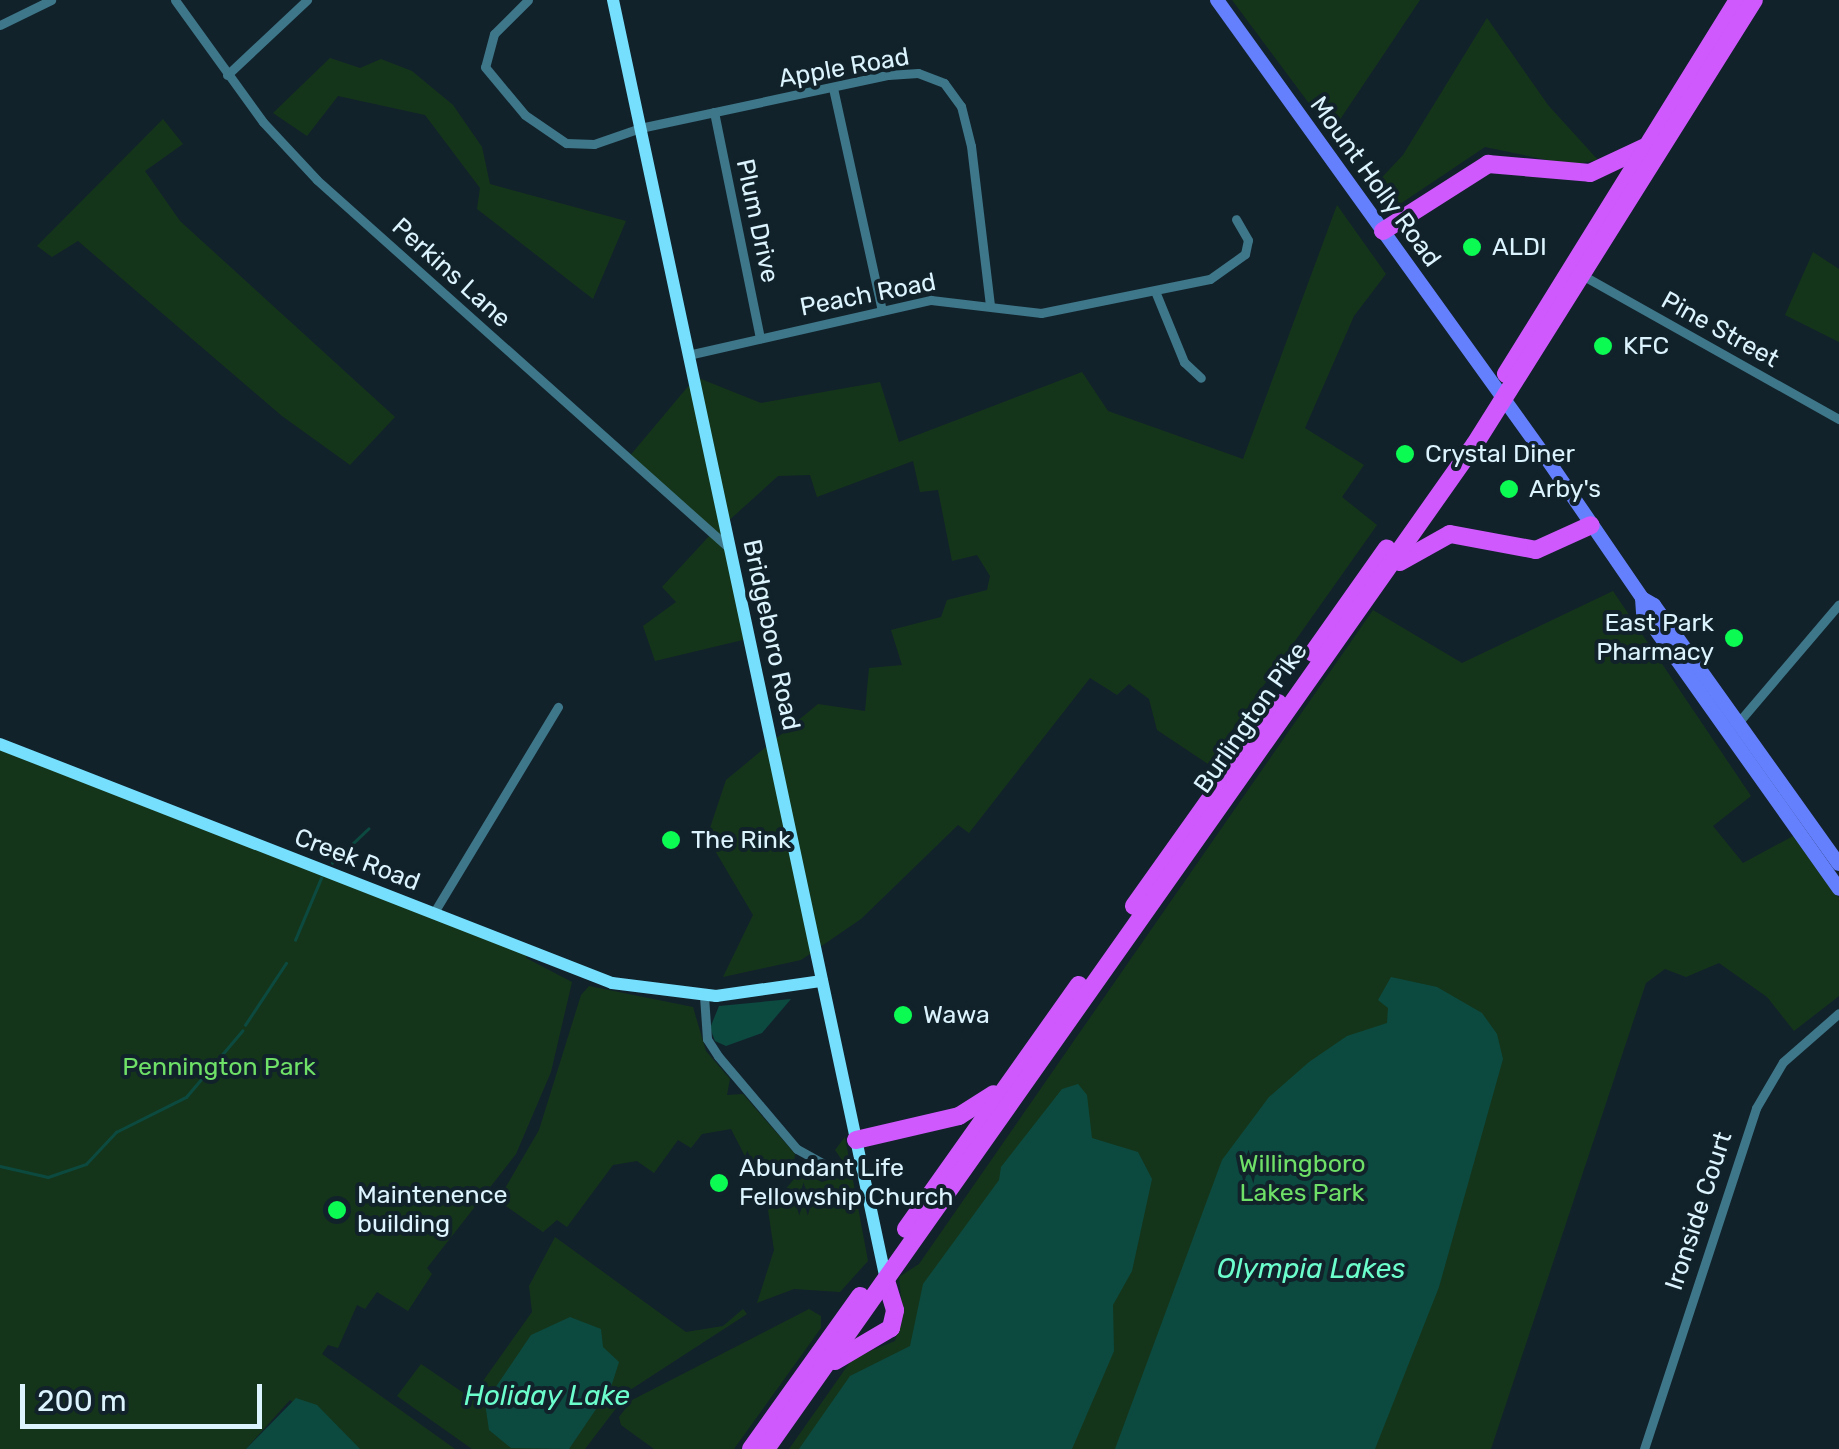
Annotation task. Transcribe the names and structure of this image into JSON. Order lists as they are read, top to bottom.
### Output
{
  "streets": {
    "highway": ["Burlington Pike"],
    "main road": ["Mount Holly Road"],
    "street": [
      "Apple Road",
      "Plum Drive",
      "Perkins Lane",
      "Peach Road",
      "Pine Street",
      "Bridgeboro Road",
      "Creek Road",
      "Ironside Court"
    ]
  },
  "crossings": [
    ["Apple Road", "Plum Drive"],
    ["Apple Road", "Peach Road"],
    ["Apple Road", "Bridgeboro Road"],
    ["Mount Holly Road", "Burlington Pike"],
    ["Plum Drive", "Peach Road"],
    ["Perkins Lane", "Bridgeboro Road"],
    ["Peach Road", "Bridgeboro Road"],
    ["Pine Street", "Burlington Pike"],
    ["Bridgeboro Road", "Burlington Pike"],
    ["Bridgeboro Road", "Creek Road"]
  ],
  "water": ["Olympia Lakes", "Holiday Lake"],
  "parks": ["Pennington Park", "Willingboro Lakes Park"],
  "places": [
    "ALDI",
    "KFC",
    "Crystal Diner",
    "Arby's",
    "East Park Pharmacy",
    "The Rink",
    "Wawa",
    "Abundant Life Fellowship Church",
    "Maintenence building"
  ],
  "scale_bar": "200 m"
}
